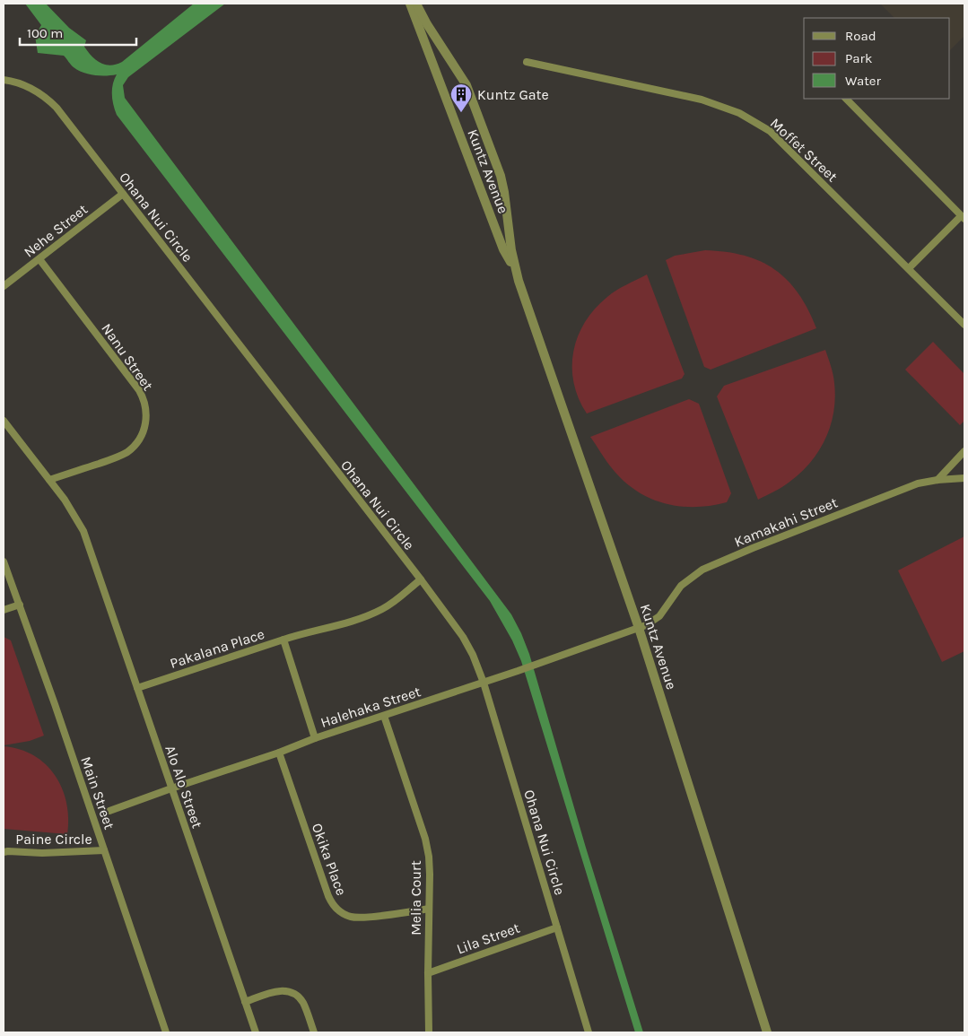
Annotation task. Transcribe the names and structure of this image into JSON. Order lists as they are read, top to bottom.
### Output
{
  "streets": {
    "street": [
      "Moffet Street",
      "Kuntz Avenue",
      "Ohana Nui Circle",
      "Nehe Street",
      "Nanu Street",
      "Kamakahi Street",
      "Pakalana Place",
      "Halehaka Street",
      "Alo Alo Street",
      "Main Street",
      "Paine Circle",
      "Okika Place",
      "Melia Court",
      "Lila Street"
    ]
  },
  "crossings": [
    ["Kuntz Avenue", "Kamakahi Street"],
    ["Kuntz Avenue", "Halehaka Street"],
    ["Ohana Nui Circle", "Nehe Street"],
    ["Ohana Nui Circle", "Halehaka Street"],
    ["Ohana Nui Circle", "Lila Street"],
    ["Nehe Street", "Nanu Street"],
    ["Nanu Street", "Alo Alo Street"],
    ["Kamakahi Street", "Halehaka Street"],
    ["Pakalana Place", "Halehaka Street"],
    ["Pakalana Place", "Alo Alo Street"],
    ["Halehaka Street", "Alo Alo Street"],
    ["Halehaka Street", "Okika Place"],
    ["Halehaka Street", "Melia Court"],
    ["Main Street", "Paine Circle"],
    ["Okika Place", "Melia Court"],
    ["Melia Court", "Lila Street"]
  ],
  "places": {
    "building": ["Kuntz Gate"]
  },
  "legend": ["Road", "Park", "Water"],
  "scale_bar": "100 m"
}
